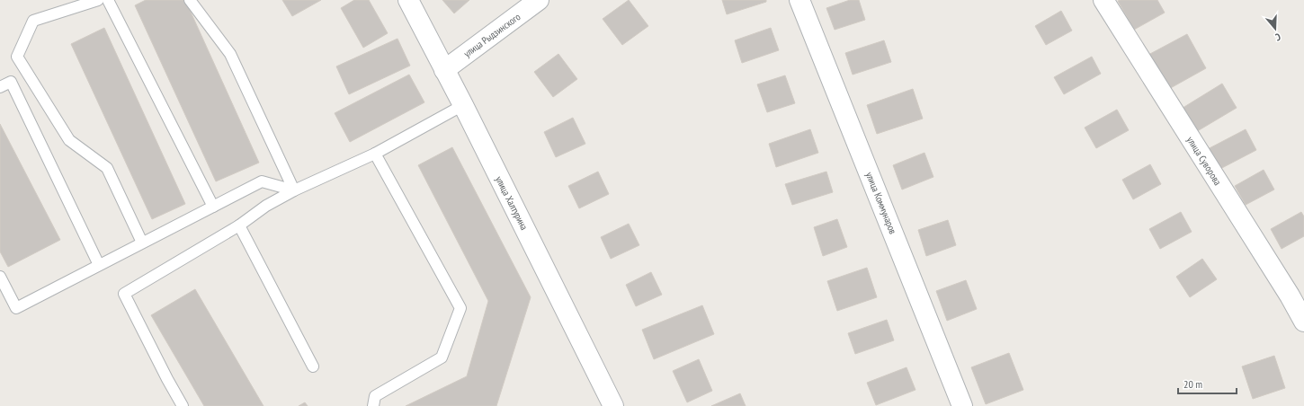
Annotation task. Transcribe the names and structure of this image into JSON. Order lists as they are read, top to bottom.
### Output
{
  "streets": {
    "street": [
      "улица Рыдзинского",
      "улица Суворова",
      "улица Халтурина",
      "улица Коммунаров"
    ]
  },
  "crossings": [
    ["улица Рыдзинского", "улица Халтурина"]
  ],
  "scale_bar": "20 m",
  "north": "bottom"
}
